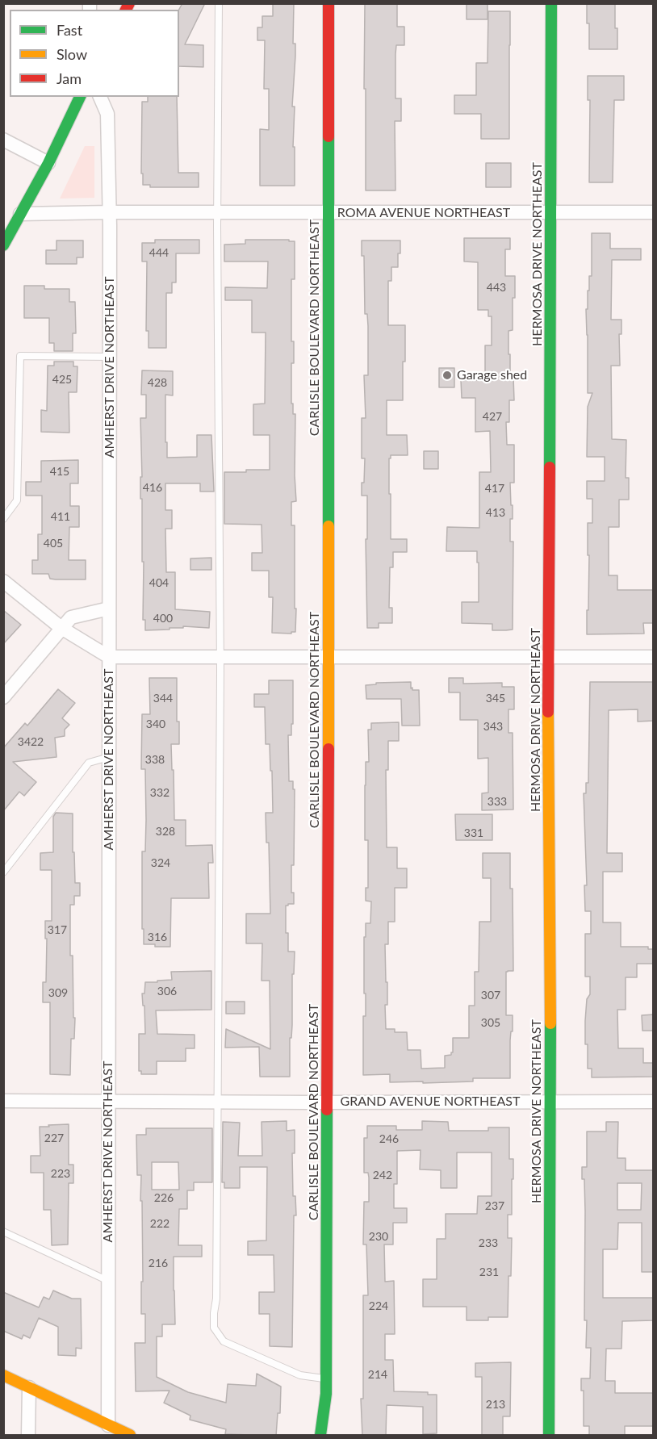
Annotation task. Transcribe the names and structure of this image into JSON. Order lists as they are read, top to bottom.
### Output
{
  "streets": {
    "street": [
      "ROMA AVENUE NORTHEAST",
      "HERMOSA DRIVE NORTHEAST",
      "CARLISLE BOULEVARD NORTHEAST",
      "AMHERST DRIVE NORTHEAST",
      "GRAND AVENUE NORTHEAST"
    ]
  },
  "crossings": [
    ["ROMA AVENUE NORTHEAST", "HERMOSA DRIVE NORTHEAST"],
    ["ROMA AVENUE NORTHEAST", "CARLISLE BOULEVARD NORTHEAST"],
    ["ROMA AVENUE NORTHEAST", "AMHERST DRIVE NORTHEAST"],
    ["HERMOSA DRIVE NORTHEAST", "GRAND AVENUE NORTHEAST"],
    ["CARLISLE BOULEVARD NORTHEAST", "GRAND AVENUE NORTHEAST"],
    ["AMHERST DRIVE NORTHEAST", "GRAND AVENUE NORTHEAST"]
  ],
  "places": ["Garage shed"],
  "house_numbers": [
    "444",
    "443",
    "425",
    "428",
    "427",
    "415",
    "416",
    "417",
    "413",
    "411",
    "405",
    "404",
    "400",
    "344",
    "345",
    "340",
    "343",
    "3422",
    "338",
    "332",
    "333",
    "328",
    "331",
    "324",
    "317",
    "316",
    "306",
    "309",
    "307",
    "305",
    "227",
    "246",
    "223",
    "242",
    "226",
    "237",
    "222",
    "230",
    "233",
    "216",
    "231",
    "224",
    "214",
    "213"
  ],
  "legend": ["Fast", "Slow", "Jam"]
}
